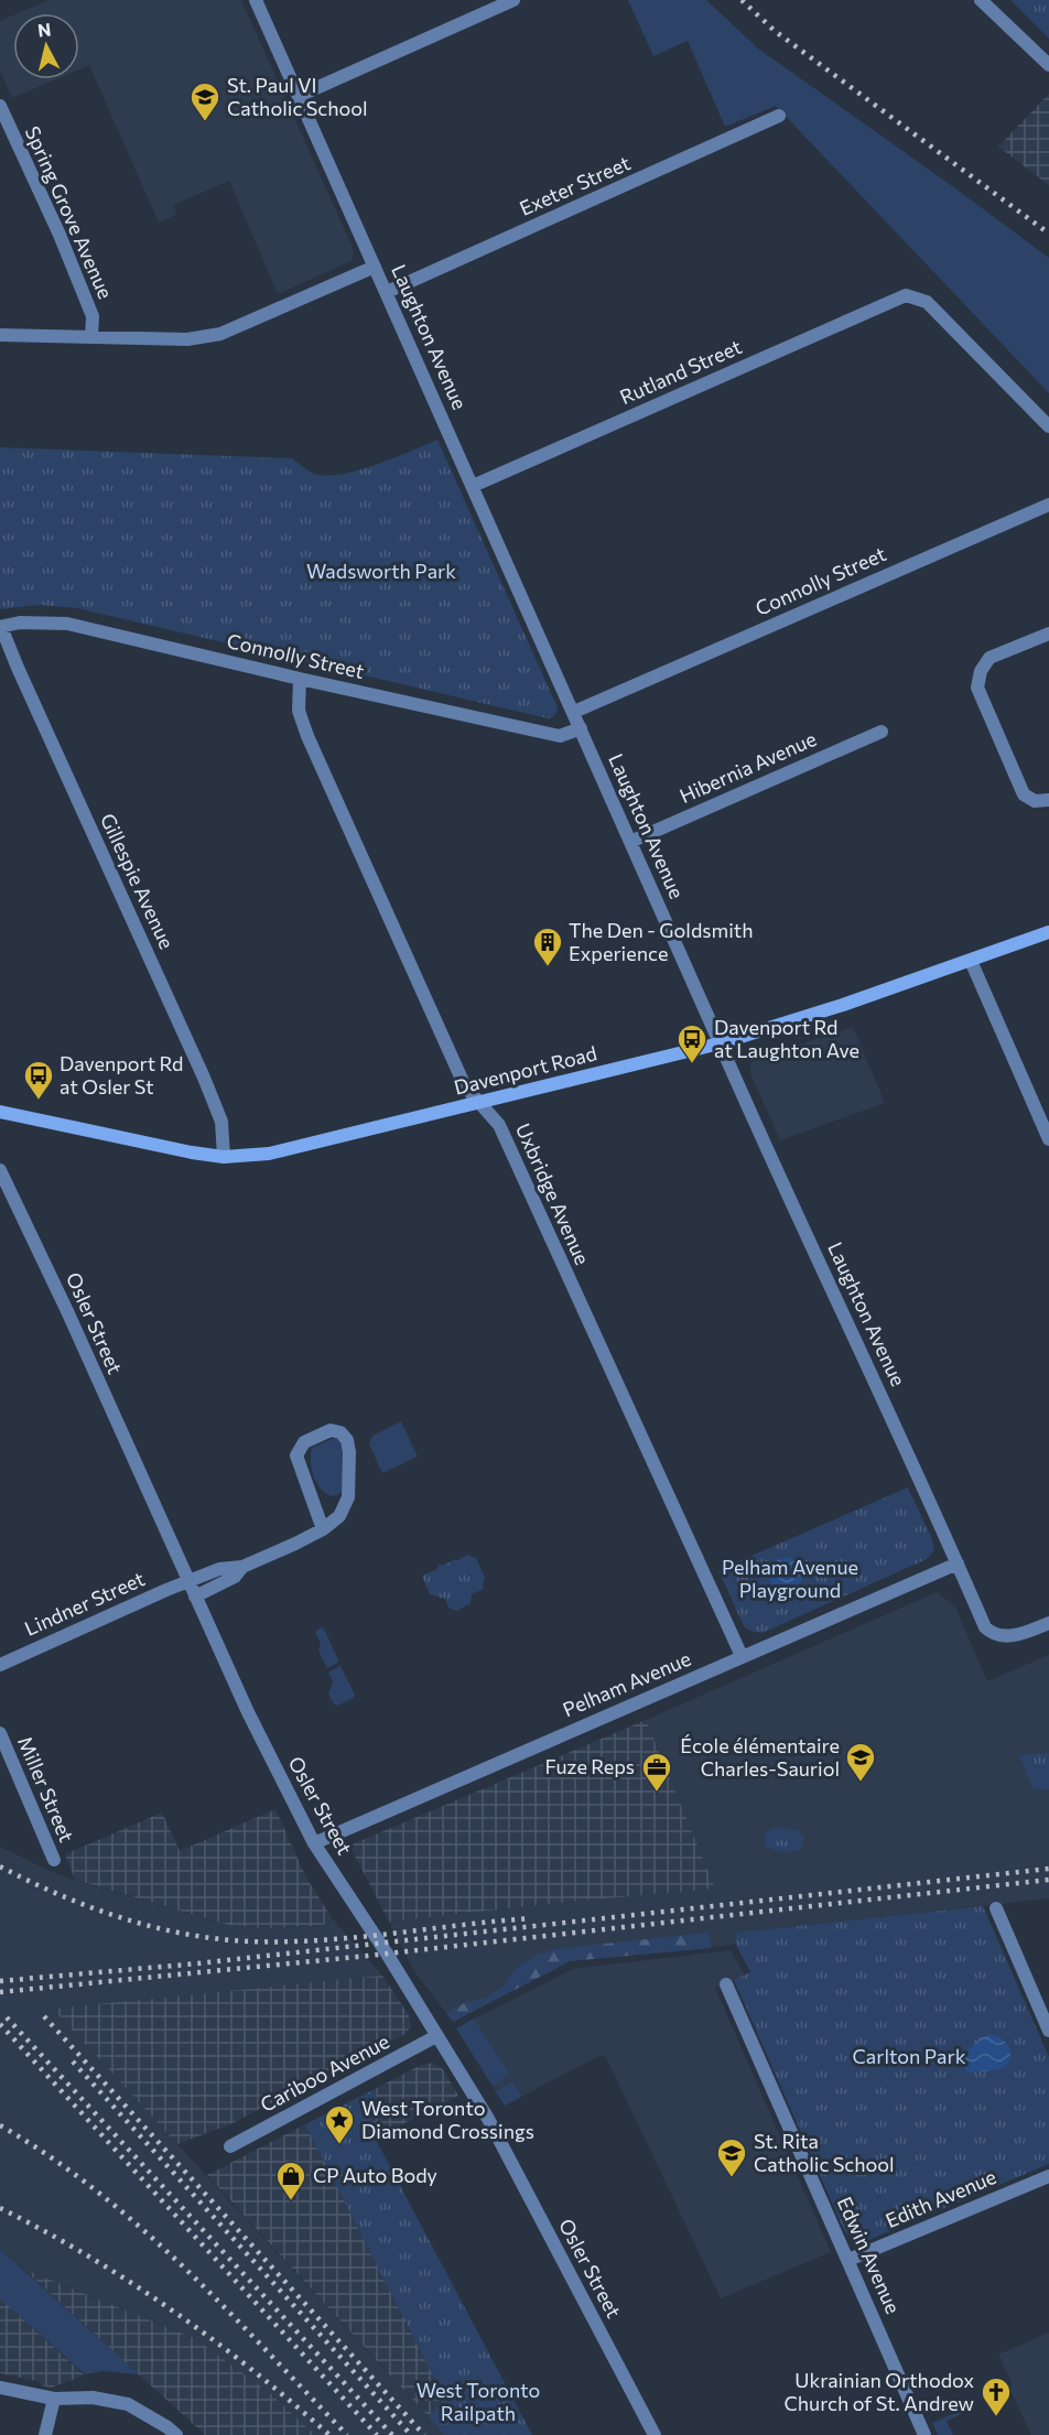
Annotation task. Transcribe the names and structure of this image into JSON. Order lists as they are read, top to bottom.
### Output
{
  "streets": {
    "street": [
      "Exeter Street",
      "Spring Grove Avenue",
      "Laughton Avenue",
      "Rutland Street",
      "Connolly Street",
      "Hibernia Avenue",
      "Gillespie Avenue",
      "Davenport Road",
      "Uxbridge Avenue",
      "Osler Street",
      "Lindner Street",
      "Pelham Avenue",
      "Miller Street",
      "Cariboo Avenue",
      "Edith Avenue",
      "Edwin Avenue"
    ]
  },
  "crossings": [
    ["Exeter Street", "Laughton Avenue"],
    ["Laughton Avenue", "Rutland Street"],
    ["Laughton Avenue", "Connolly Street"],
    ["Laughton Avenue", "Hibernia Avenue"],
    ["Laughton Avenue", "Davenport Road"],
    ["Laughton Avenue", "Pelham Avenue"],
    ["Connolly Street", "Gillespie Avenue"],
    ["Connolly Street", "Uxbridge Avenue"],
    ["Gillespie Avenue", "Davenport Road"],
    ["Davenport Road", "Uxbridge Avenue"],
    ["Uxbridge Avenue", "Pelham Avenue"],
    ["Osler Street", "Lindner Street"],
    ["Osler Street", "Pelham Avenue"],
    ["Osler Street", "Cariboo Avenue"],
    ["Edith Avenue", "Edwin Avenue"]
  ],
  "parks": [
    "Wadsworth Park",
    "Pelham Avenue Playground",
    "Carlton Park",
    "West Toronto Railpath"
  ],
  "places": {
    "school or university": ["St. Paul VI Catholic School", "École élémentaire Charles-Sauriol", "St. Rita Catholic School"],
    "building": ["The Den - Goldsmith Experience"],
    "bus stop": ["Davenport Rd at Laughton Ave", "Davenport Rd at Osler St"],
    "office": ["Fuze Reps"],
    "place": ["West Toronto Diamond Crossings"],
    "shop": ["CP Auto Body"],
    "church": ["Ukrainian Orthodox Church of St. Andrew"]
  },
  "north": "top"
}
